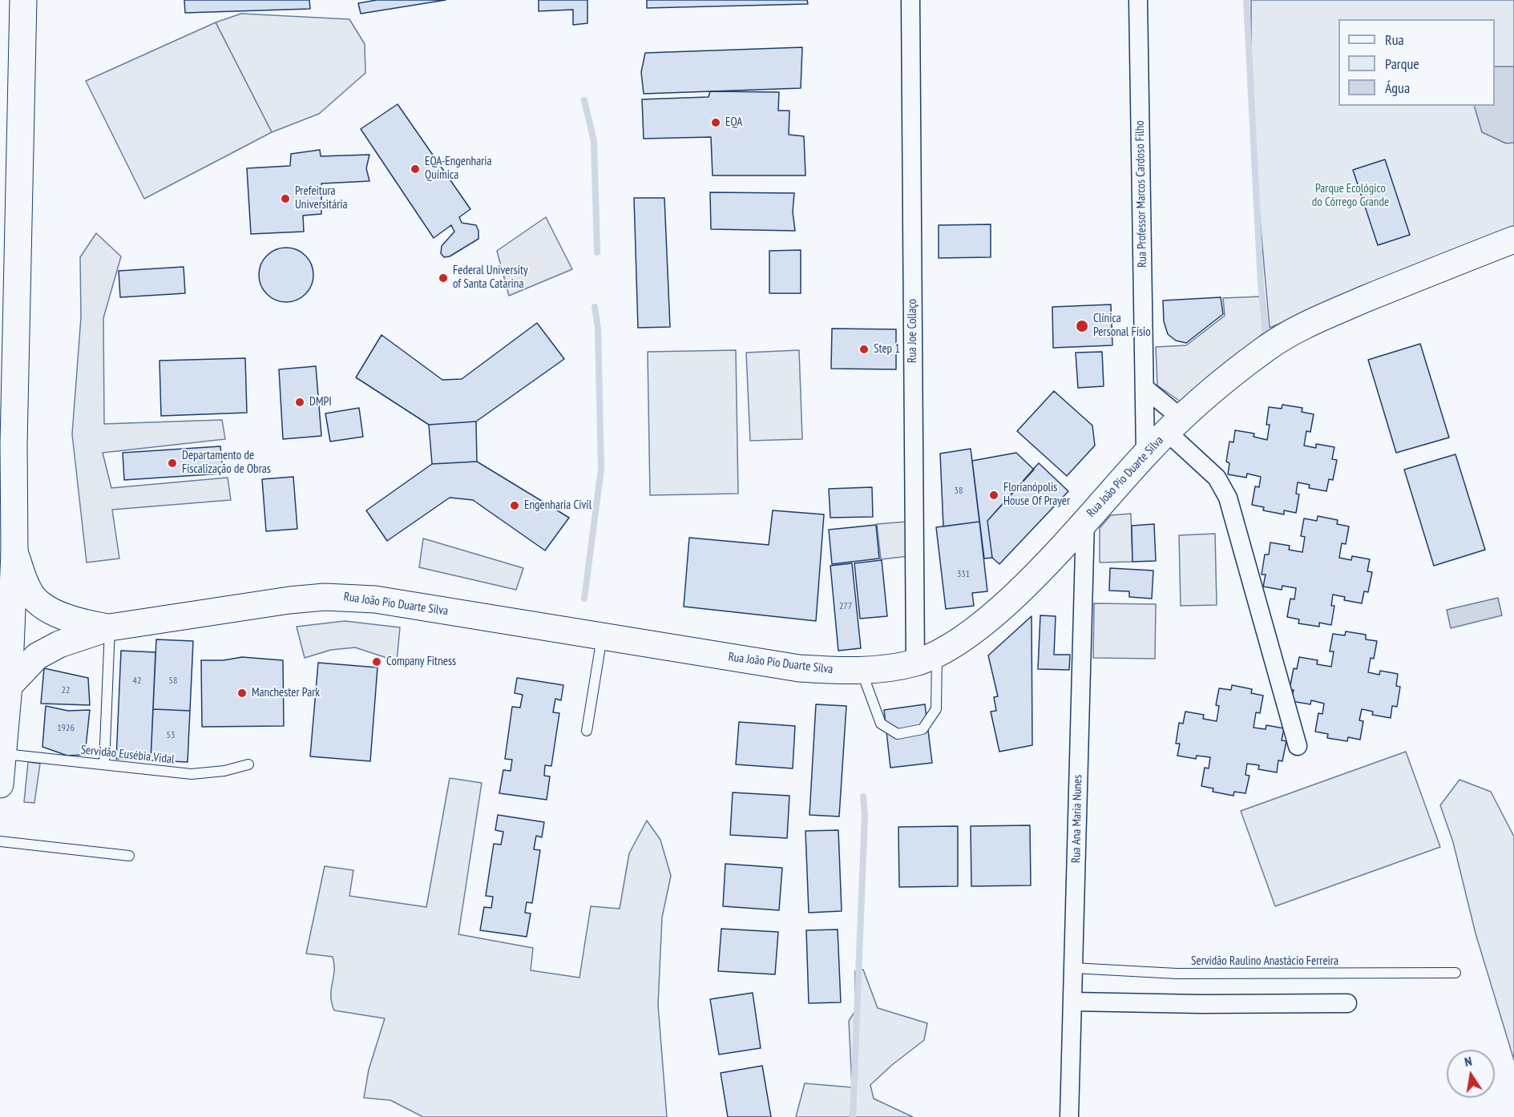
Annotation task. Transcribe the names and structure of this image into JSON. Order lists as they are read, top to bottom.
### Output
{
  "streets": {
    "main road": ["Rua João Pio Duarte Silva"],
    "street": ["Rua Professor Marcos Cardoso Filho", "Rua Joe Collaço", "Rua Ana Maria Nunes"],
    "lane": ["Servidão Eusébia Vidal", "Servidão Raulino Anastácio Ferreira"]
  },
  "crossings": [
    ["Rua Professor Marcos Cardoso Filho", "Rua João Pio Duarte Silva"],
    ["Rua Joe Collaço", "Rua João Pio Duarte Silva"],
    ["Rua João Pio Duarte Silva", "Rua Ana Maria Nunes"],
    ["Rua Ana Maria Nunes", "Servidão Raulino Anastácio Ferreira"]
  ],
  "parks": ["Parque Ecológico do Córrego Grande"],
  "places": [
    "EQA",
    "EQA-Engenharia Química",
    "Prefeitura Universitária",
    "Federal University of Santa Catarina",
    "Clínica Personal Físio",
    "Step 1",
    "DMPI",
    "Departamento de Fiscalização de Obras",
    "Florianópolis House Of Prayer",
    "Engenharia Civil",
    "Company Fitness",
    "Manchester Park"
  ],
  "house_numbers": [
    "38",
    "331",
    "277",
    "42",
    "58",
    "22",
    "1926",
    "53"
  ],
  "legend": ["Rua", "Parque", "Água"],
  "north": "top"
}
